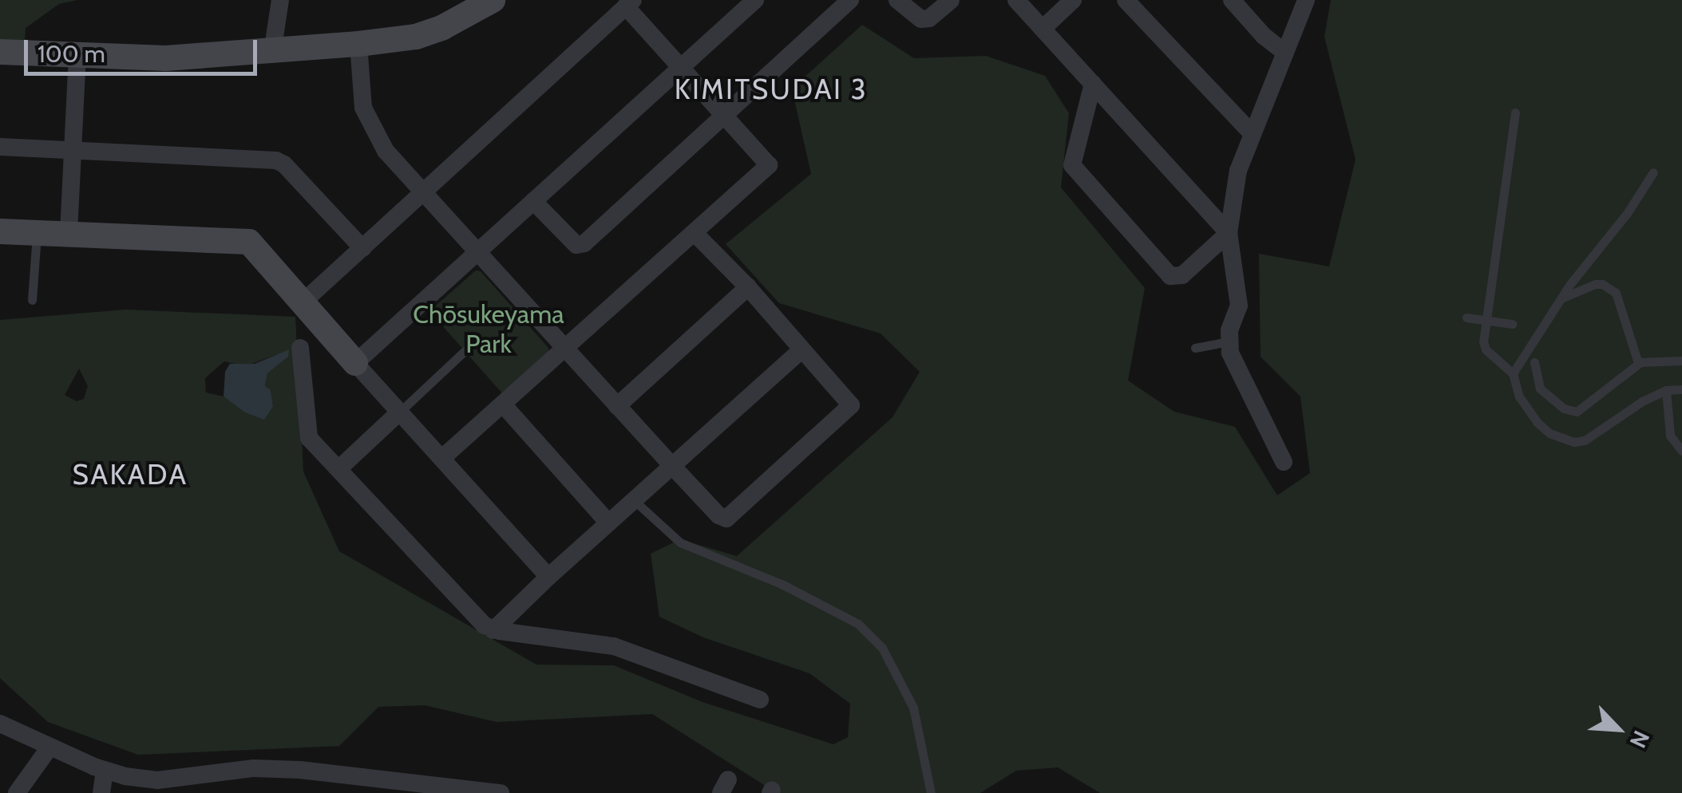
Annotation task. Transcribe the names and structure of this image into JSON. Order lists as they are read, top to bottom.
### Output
{
  "districts": ["KIMITSUDAI 3", "SAKADA"],
  "parks": ["Chōsukeyama Park"],
  "scale_bar": "100 m",
  "north": "bottom right"
}
